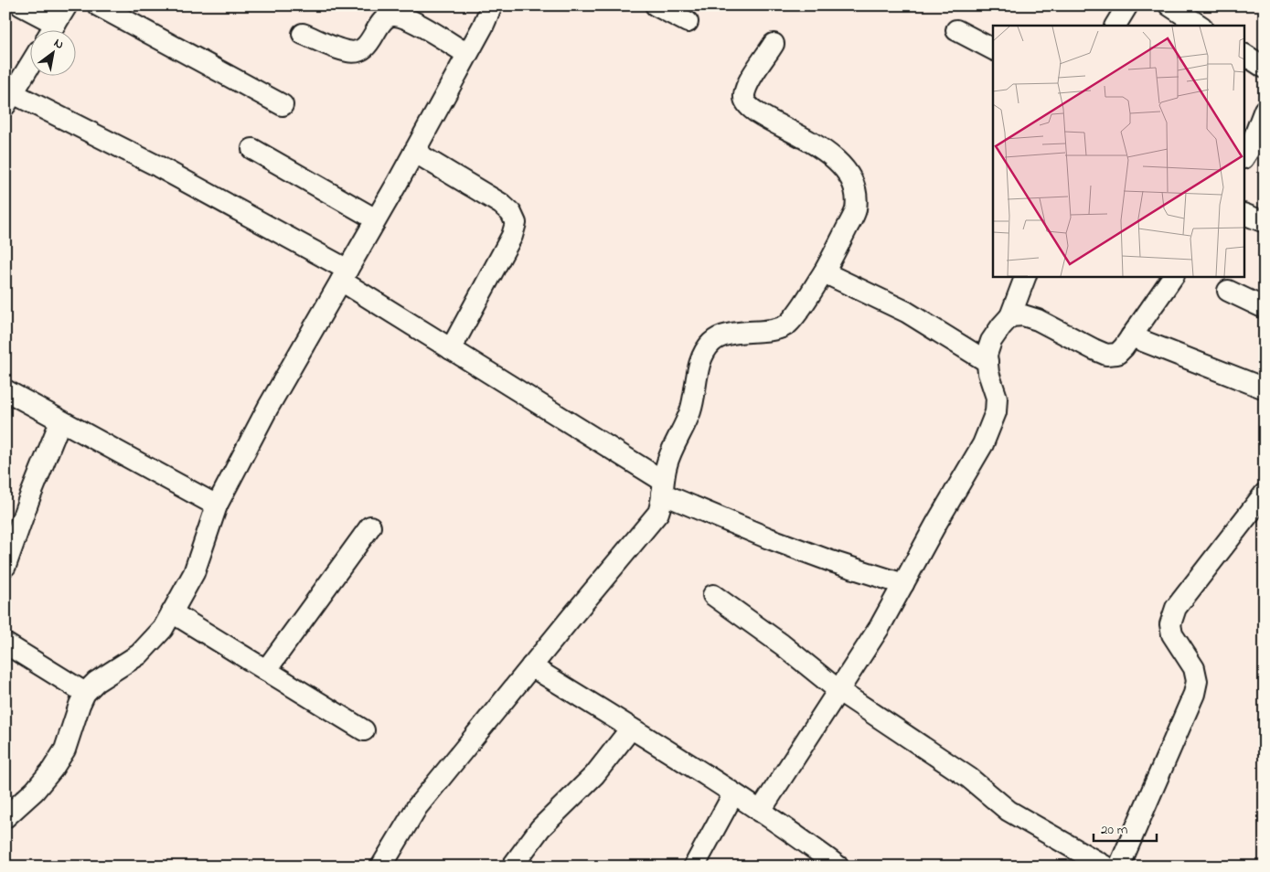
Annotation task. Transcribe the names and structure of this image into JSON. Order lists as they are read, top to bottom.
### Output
{
  "scale_bar": "20 m",
  "north": "top right"
}
